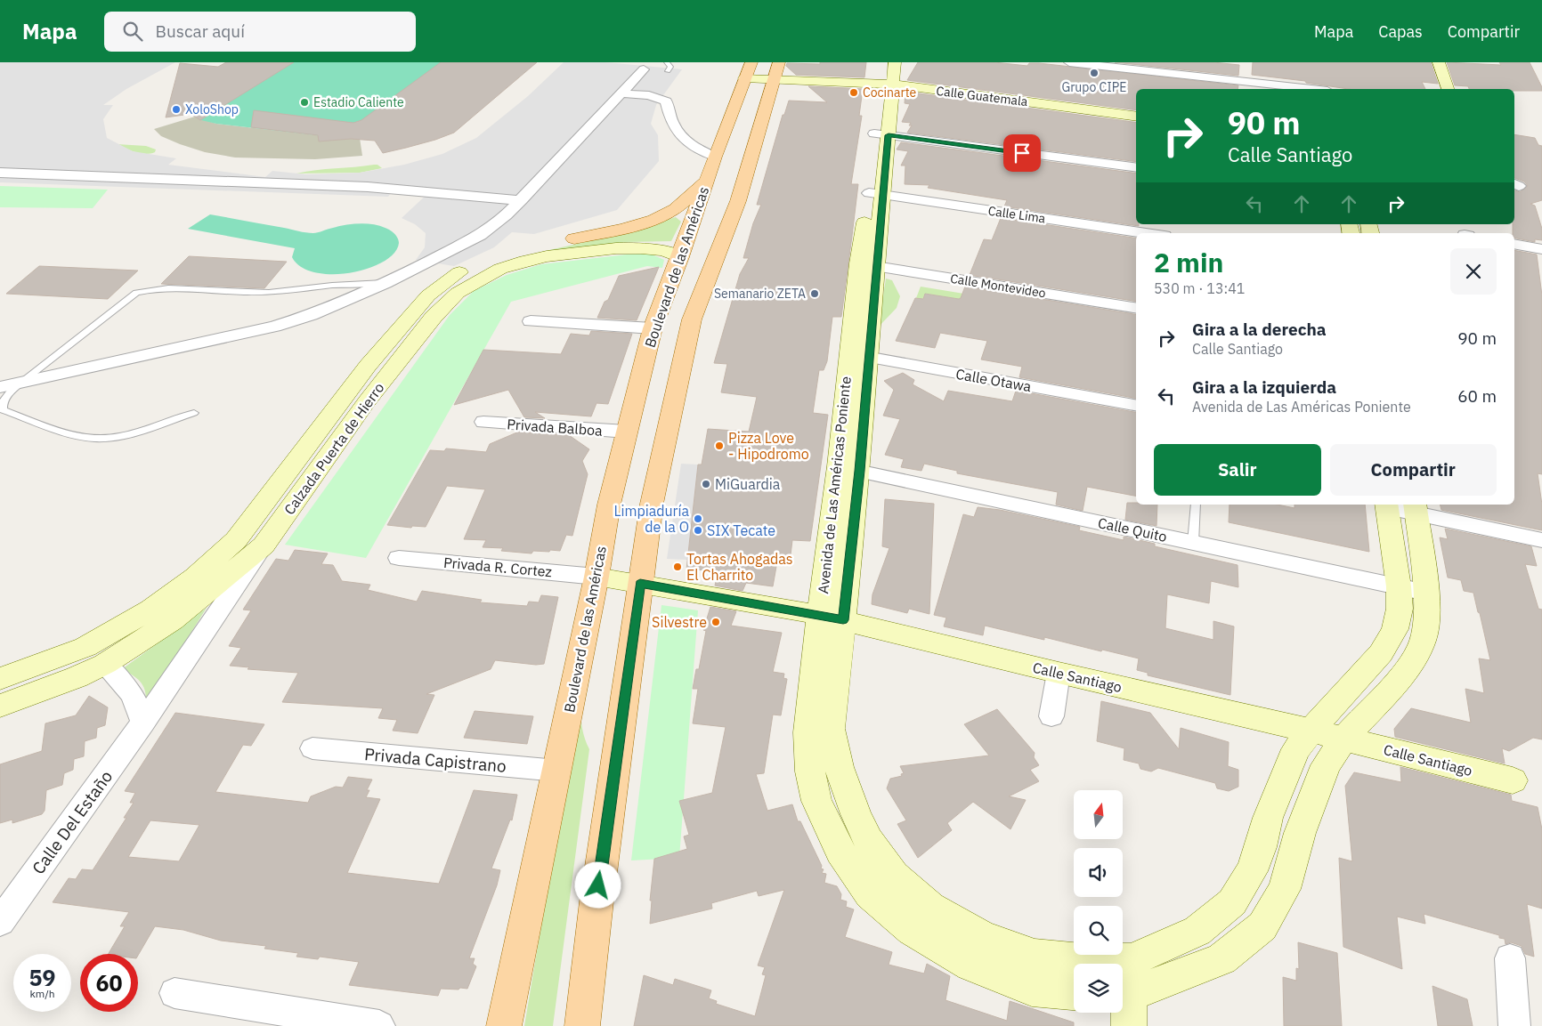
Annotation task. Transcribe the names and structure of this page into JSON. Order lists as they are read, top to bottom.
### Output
{
  "streets": {
    "main road": ["Boulevard de las Américas"],
    "street": [
      "Calle Guatemala",
      "Calle Lima",
      "Calle Montevideo",
      "Calle Otawa",
      "Privada Balboa",
      "Calzada Puerta de Hierro",
      "Avenida de Las Américas Poniente",
      "Calle Quito",
      "Privada R. Cortez",
      "Calle Santiago",
      "Privada Capistrano",
      "Calle Del Estaño"
    ]
  },
  "crossings": [
    ["Calle Guatemala", "Boulevard de las Américas"],
    ["Calle Guatemala", "Avenida de Las Américas Poniente"],
    ["Calle Lima", "Avenida de Las Américas Poniente"],
    ["Boulevard de las Américas", "Privada Balboa"],
    ["Boulevard de las Américas", "Calzada Puerta de Hierro"],
    ["Boulevard de las Américas", "Privada R. Cortez"],
    ["Boulevard de las Américas", "Calle Santiago"],
    ["Boulevard de las Américas", "Privada Capistrano"],
    ["Calle Montevideo", "Avenida de Las Américas Poniente"],
    ["Calle Otawa", "Avenida de Las Américas Poniente"],
    ["Calzada Puerta de Hierro", "Calle Del Estaño"],
    ["Avenida de Las Américas Poniente", "Calle Quito"],
    ["Avenida de Las Américas Poniente", "Calle Santiago"],
    ["Privada R. Cortez", "Calle Santiago"]
  ],
  "places": [
    "Grupo CIPE",
    "Cocinarte",
    "Estadio Caliente",
    "XoloShop",
    "Semanario ZETA",
    "Pizza Love - Hipodromo",
    "MiGuardia",
    "Limpiaduría de la O",
    "SIX Tecate",
    "Tortas Ahogadas El Charrito",
    "Silvestre"
  ],
  "north": "top",
  "page": {
    "header": "Mapa",
    "search": "Buscar aquí",
    "nav": ["Mapa", "Capas", "Compartir"],
    "turn": ["90 m", "Calle Santiago"],
    "heading": ["2 min", "530 m · 13:41"],
    "list": [
      {
        "name": "Gira a la derecha",
        "note": "Calle Santiago",
        "value": "90 m"
      },
      {
        "name": "Gira a la izquierda",
        "note": "Avenida de Las Américas Poniente",
        "value": "60 m"
      }
    ],
    "buttons": ["Salir", "Compartir"],
    "speed": "59 km/h",
    "limit": "60"
  }
}
